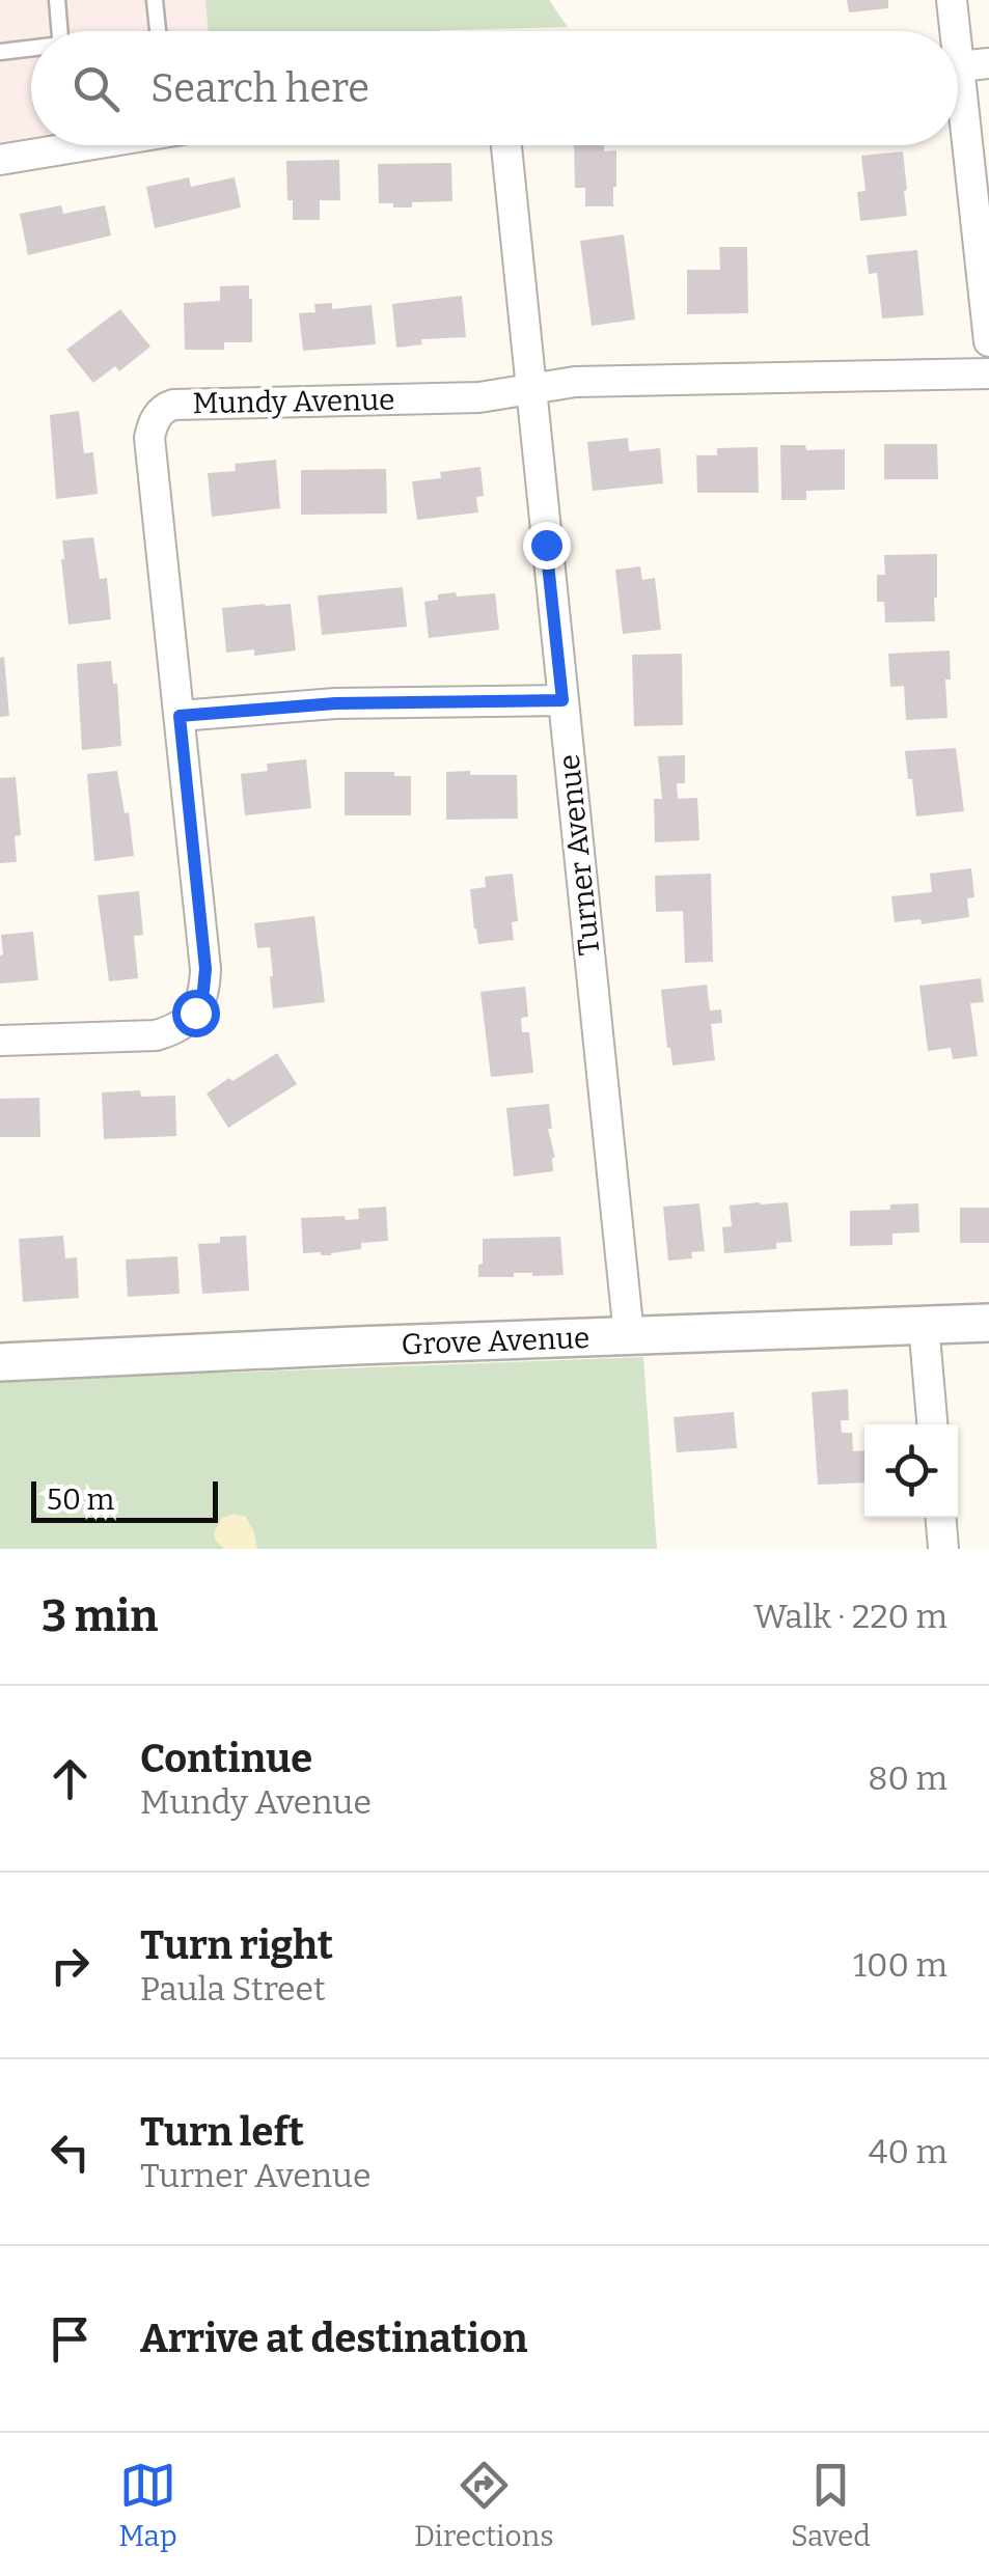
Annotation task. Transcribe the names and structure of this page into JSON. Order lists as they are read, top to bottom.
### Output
{
  "streets": {
    "street": ["Mundy Avenue", "Turner Avenue", "Grove Avenue"]
  },
  "crossings": [
    ["Mundy Avenue", "Turner Avenue"],
    ["Turner Avenue", "Grove Avenue"]
  ],
  "scale_bar": "50 m",
  "page": {
    "search": "Search here",
    "scale": "50 m",
    "heading": ["3 min", "Walk · 220 m"],
    "list": [
      ["Continue", "Mundy Avenue", "80 m"],
      ["Turn right", "Paula Street", "100 m"],
      ["Turn left", "Turner Avenue", "40 m"],
      "Arrive at destination"
    ],
    "nav": ["Map", "Directions", "Saved"]
  }
}
